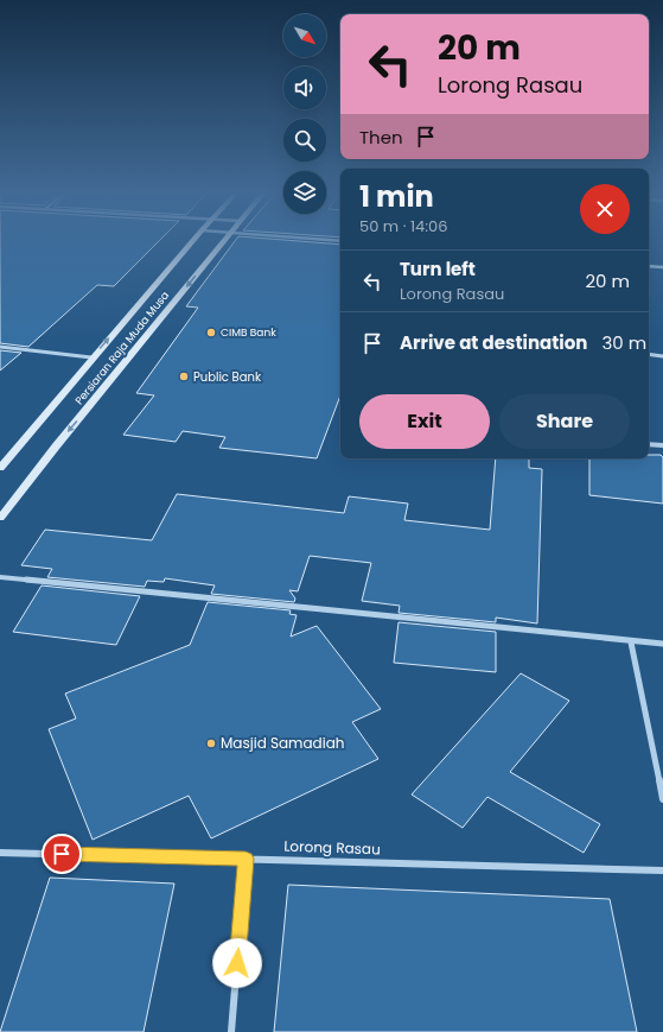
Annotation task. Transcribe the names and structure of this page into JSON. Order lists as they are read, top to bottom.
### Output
{
  "streets": {
    "main road": ["Persiaran Raja Muda Musa"],
    "street": ["Lorong Rasau"]
  },
  "places": ["CIMB Bank", "Public Bank", "Masjid Samadiah"],
  "north": "bottom right",
  "page": {
    "turn": ["20 m", "Lorong Rasau"],
    "then": "Then",
    "heading": ["1 min", "50 m · 14:06"],
    "list": [
      {
        "name": "Turn left",
        "note": "Lorong Rasau",
        "value": "20 m"
      },
      {
        "name": "Arrive at destination",
        "value": "30 m"
      }
    ],
    "buttons": ["Exit", "Share"]
  }
}
